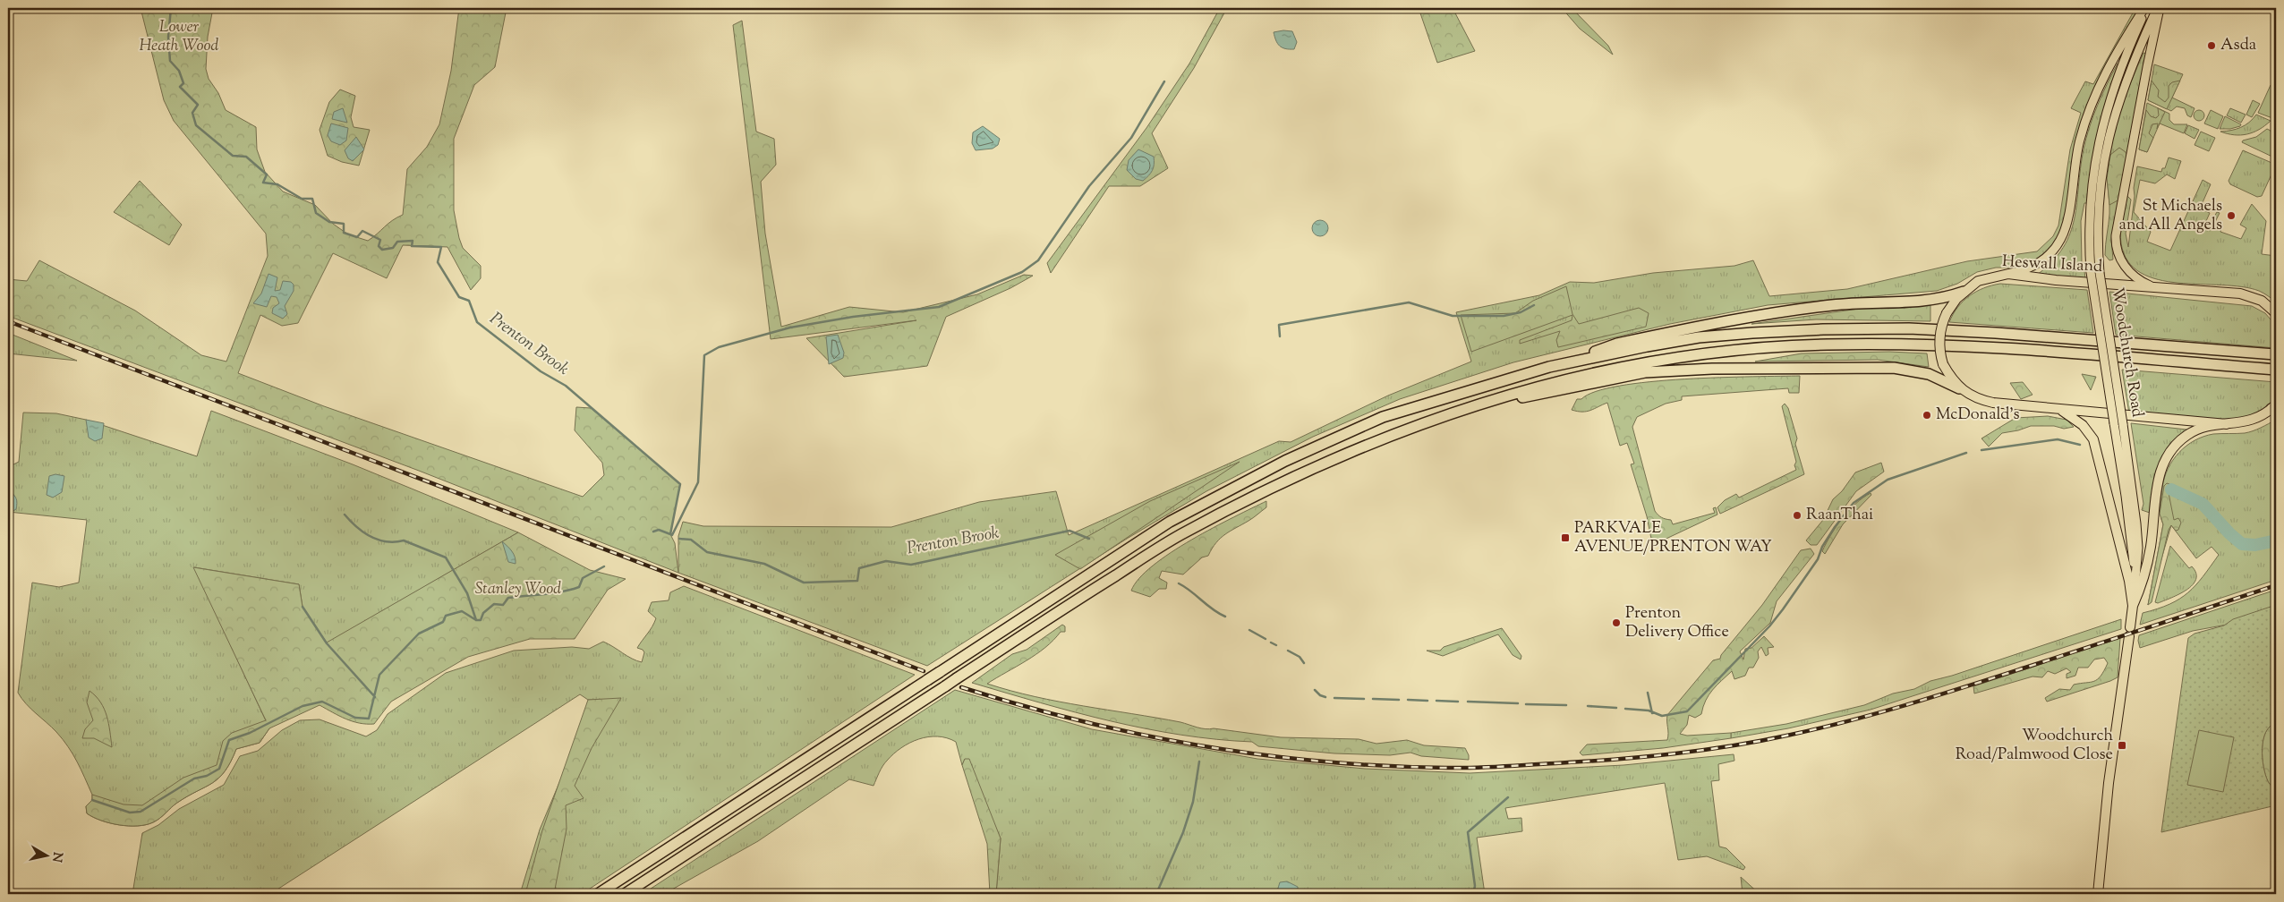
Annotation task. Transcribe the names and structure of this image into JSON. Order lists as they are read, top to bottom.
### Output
{
  "streets": {
    "highway": ["Heswall Island", "Woodchurch Road"]
  },
  "water": ["Prenton Brook"],
  "parks": ["Lower Heath Wood", "Stanley Wood"],
  "places": {
    "other": [
      "Asda",
      "St Michaels and All Angels",
      "McDonald's",
      "RaanThai",
      "Prenton Delivery Office"
    ],
    "transit": ["PARKVALE AVENUE/PRENTON WAY", "Woodchurch Road/Palmwood Close"]
  },
  "north": "right"
}
